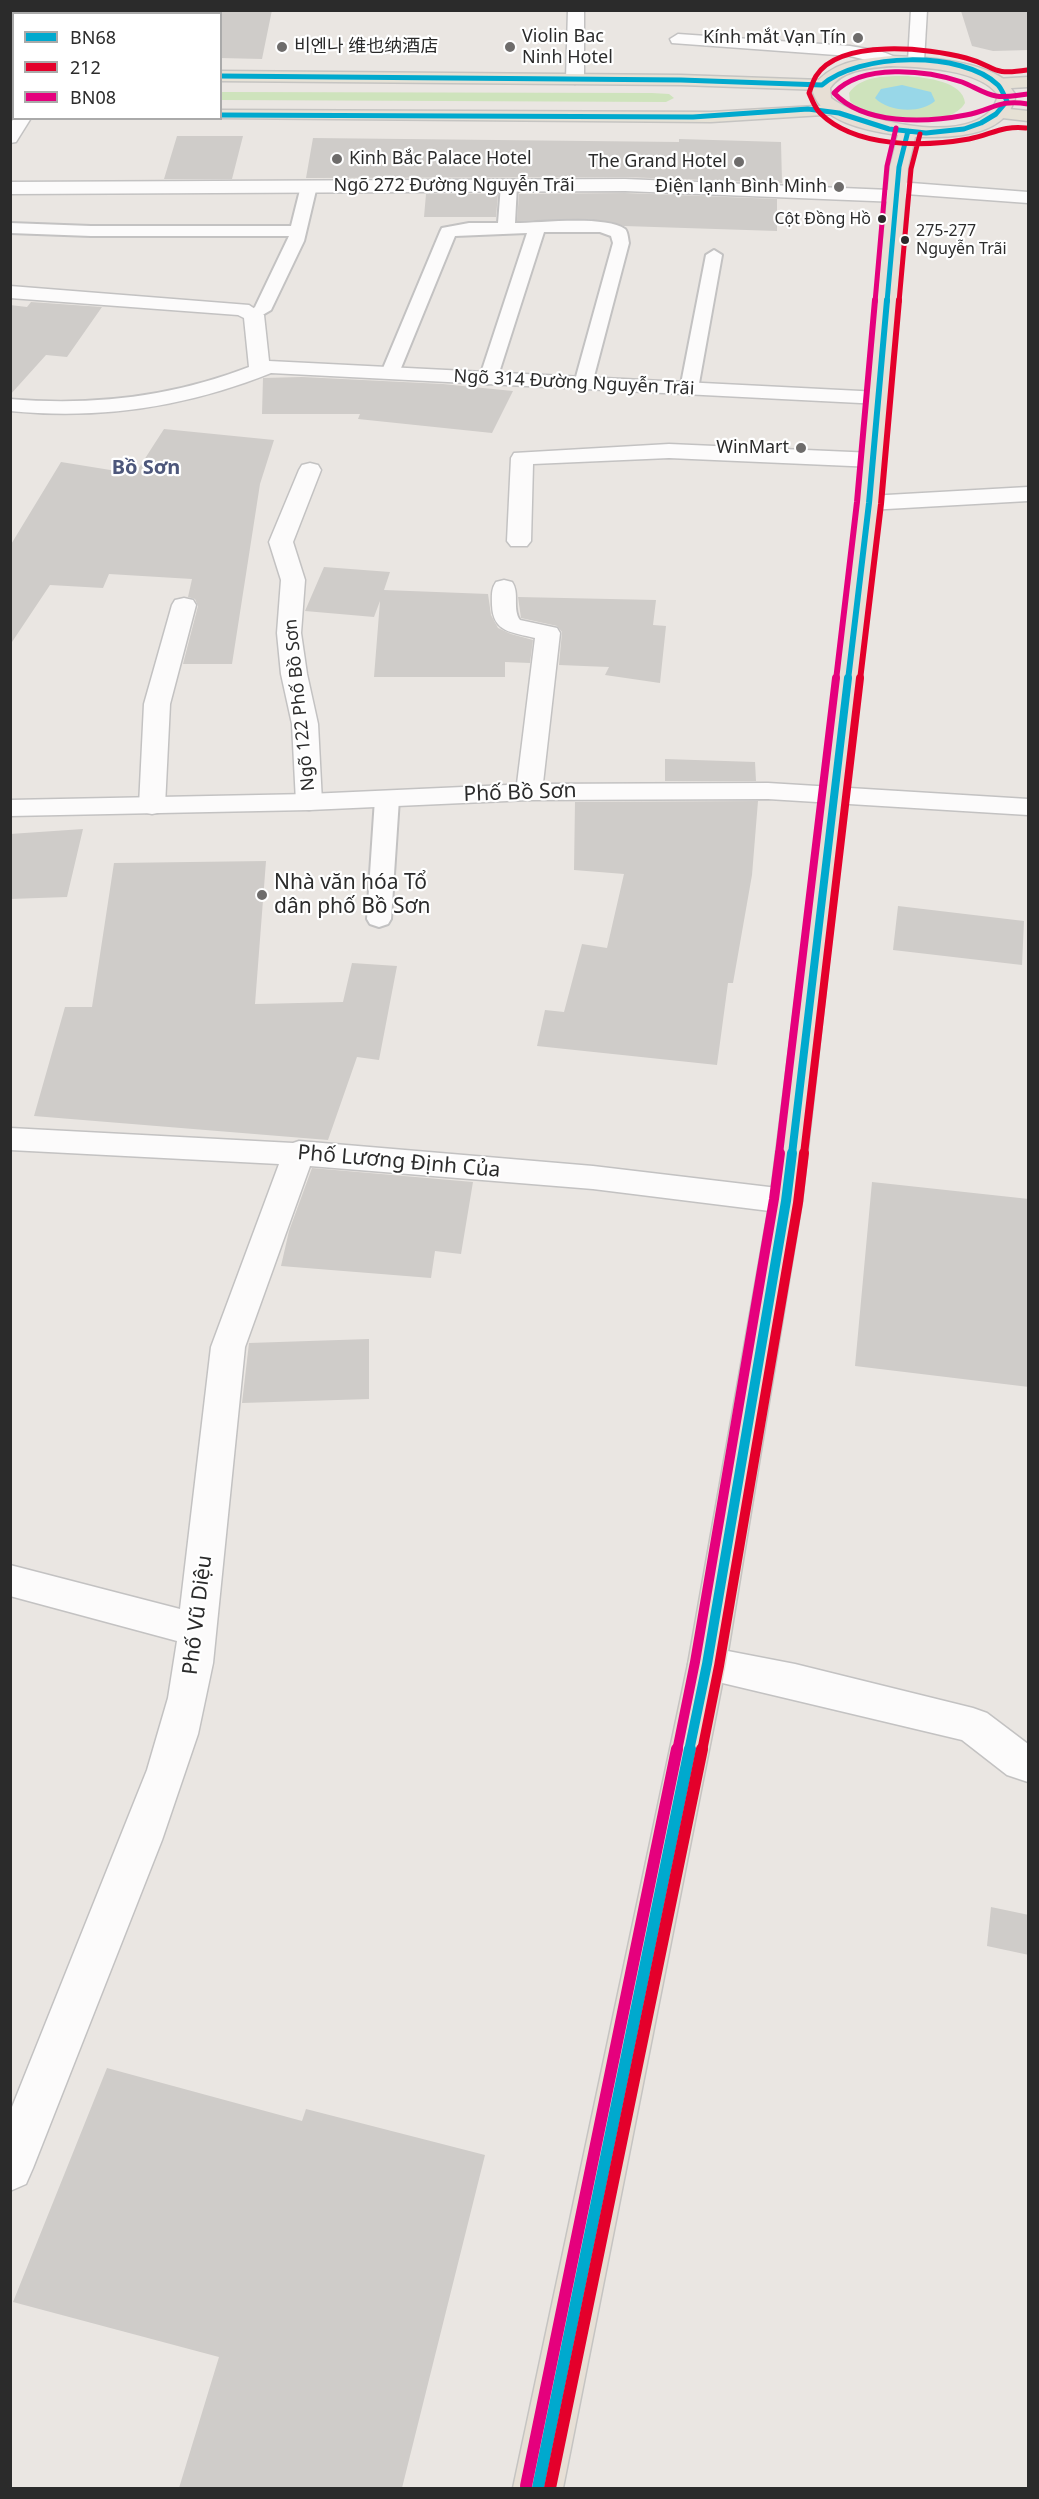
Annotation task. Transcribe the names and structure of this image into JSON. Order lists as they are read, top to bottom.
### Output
{
  "streets": {
    "street": [
      "Ngõ 272 Đường Nguyễn Trãi",
      "Ngõ 314 Đường Nguyễn Trãi",
      "Ngõ 122 Phố Bồ Sơn",
      "Phố Bồ Sơn",
      "Phố Lương Định Của",
      "Phố Vũ Diệu"
    ]
  },
  "crossings": [
    ["Ngõ 122 Phố Bồ Sơn", "Phố Bồ Sơn"],
    ["Phố Lương Định Của", "Phố Vũ Diệu"]
  ],
  "districts": ["Bồ Sơn"],
  "places": [
    "Kính mắt Vạn Tín",
    "비엔나 维也纳酒店",
    "Violin Bac Ninh Hotel",
    "Kinh Bắc Palace Hotel",
    "The Grand Hotel",
    "Điện lạnh Bình Minh",
    "Cột Đồng Hồ",
    "275-277 Nguyễn Trãi",
    "WinMart",
    "Nhà văn hóa Tổ dân phố Bồ Sơn"
  ],
  "lines": ["transit line 212", "transit line BN68", "transit line BN08"],
  "legend": ["BN68", "212", "BN08"]
}
